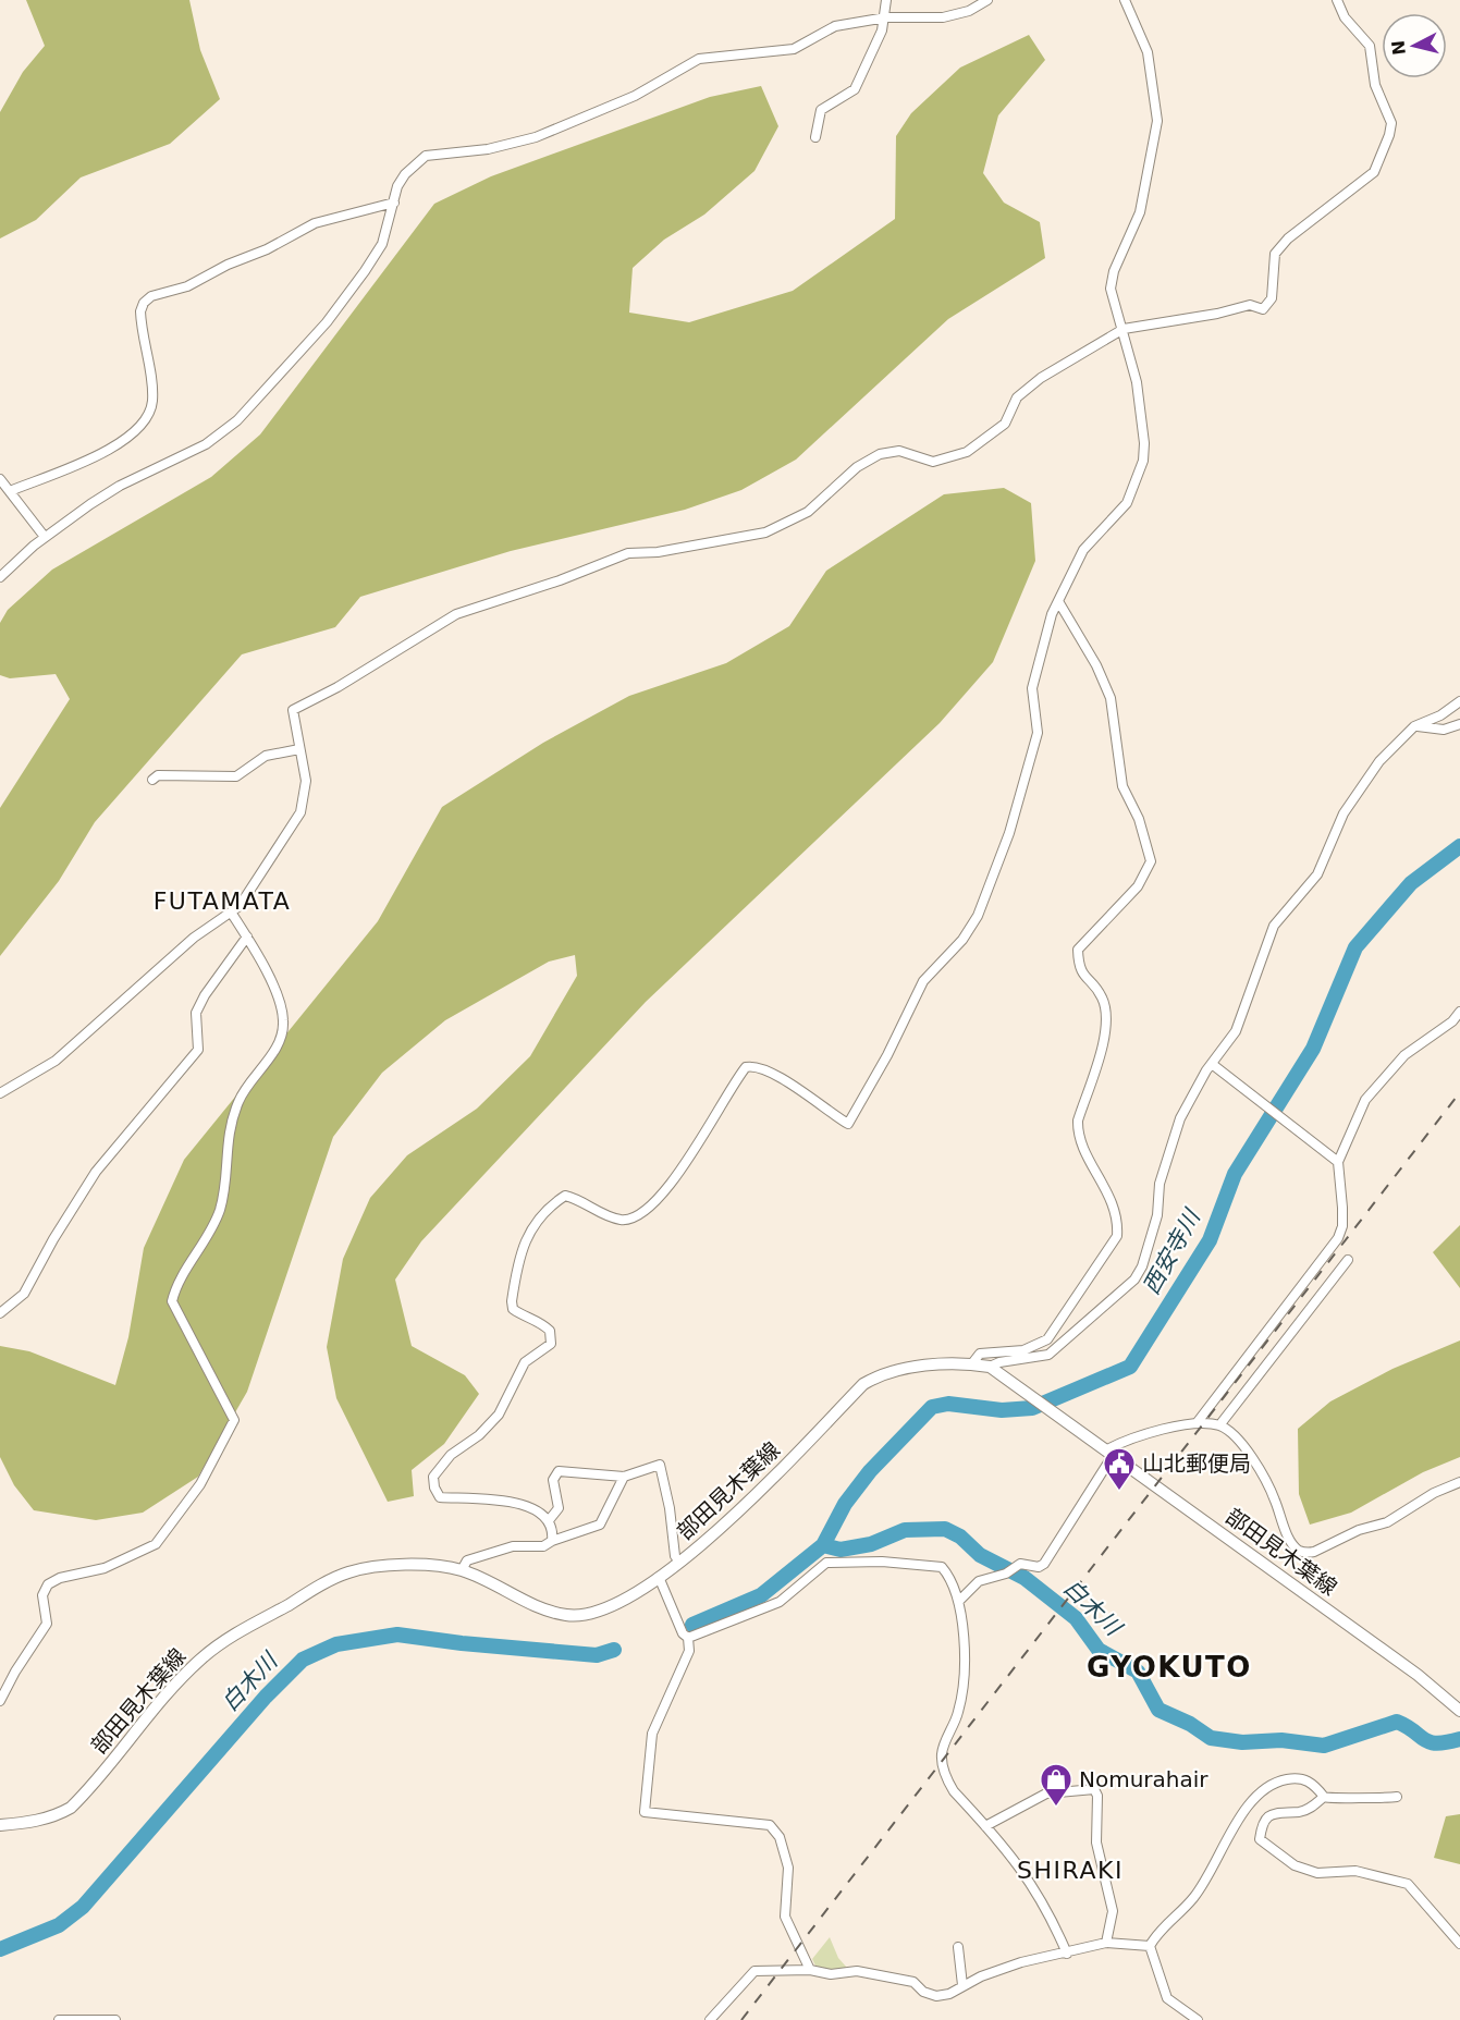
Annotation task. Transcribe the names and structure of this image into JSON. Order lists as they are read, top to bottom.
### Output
{
  "streets": {
    "main road": ["部田見木葉線"]
  },
  "districts": ["FUTAMATA", "GYOKUTO", "SHIRAKI"],
  "water": ["西安寺川", "白木川"],
  "places": {
    "public building": ["山北郵便局"],
    "shop": ["Nomurahair"]
  },
  "north": "left"
}
